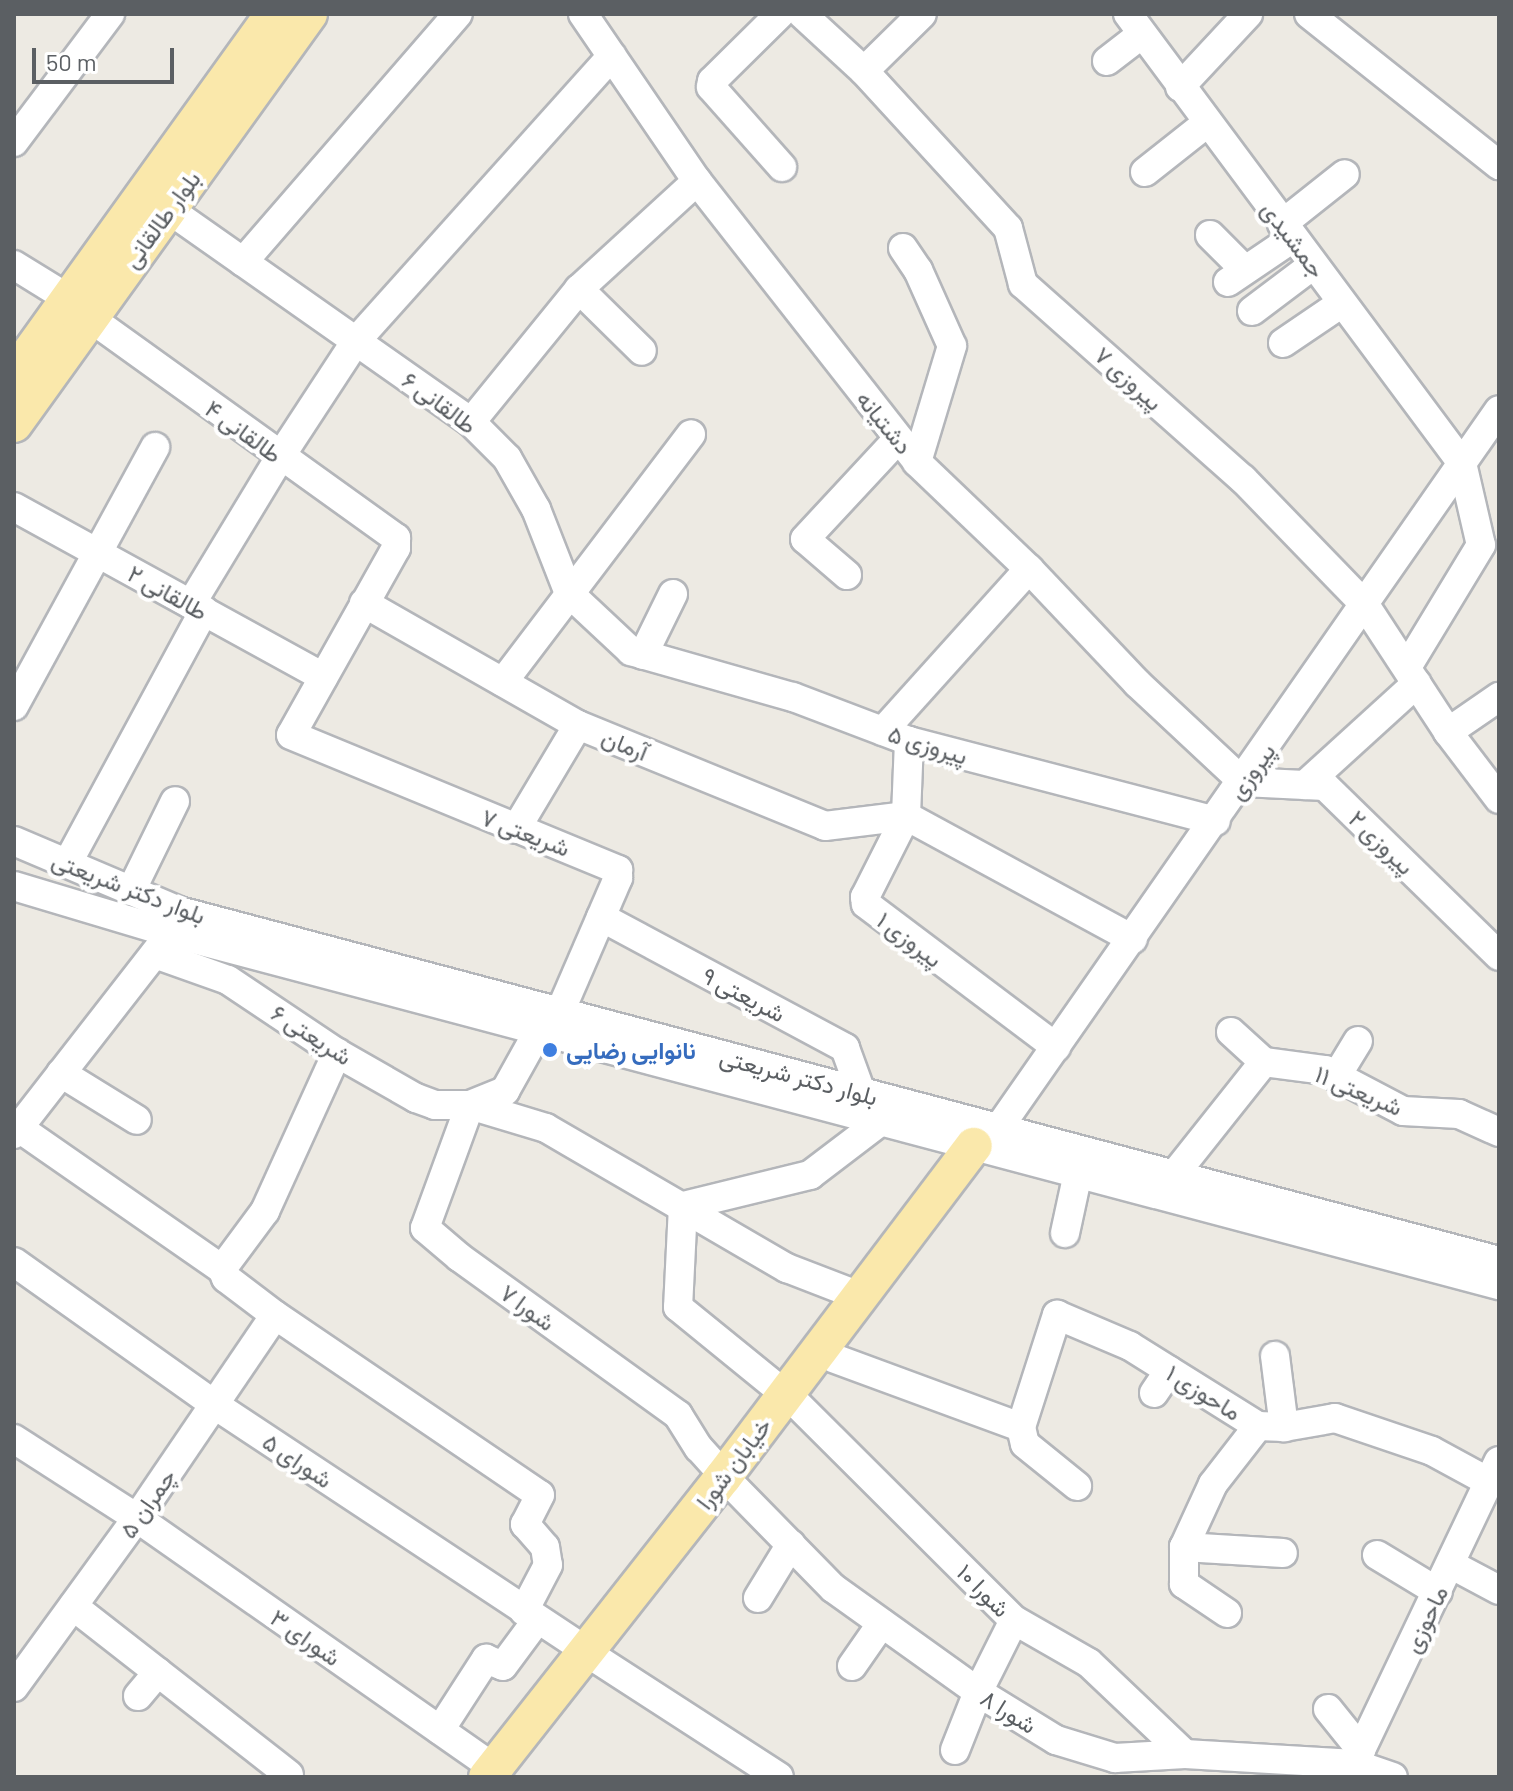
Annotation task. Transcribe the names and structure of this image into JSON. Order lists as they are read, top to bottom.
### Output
{
  "streets": {
    "main road": ["بلوار طالقانی", "خیابان شورا"],
    "street": [
      "جمشیدی",
      "پیروزی ۷",
      "طالقانی ۶",
      "دشتیانه",
      "طالقانی ۴",
      "طالقانی ۲",
      "آرمان",
      "پیروزی ۵",
      "پیروزی",
      "شریعتی ۷",
      "پیروزی ۲",
      "بلوار دکتر شریعتی",
      "پیروزی ۱",
      "شریعتی ۹",
      "شریعتی ۶",
      "شریعتی ۱۱",
      "شورا ۷",
      "ماحوزی ۱",
      "شورای ۵",
      "چمران ۵",
      "شورا ۱۰",
      "ماحوزی",
      "شورای ۳",
      "شورا ۸"
    ]
  },
  "crossings": [
    ["بلوار طالقانی", "طالقانی ۶"],
    ["بلوار طالقانی", "طالقانی ۴"],
    ["جمشیدی", "پیروزی"],
    ["پیروزی ۷", "پیروزی"],
    ["طالقانی ۶", "پیروزی ۵"],
    ["دشتیانه", "پیروزی"],
    ["دشتیانه", "پیروزی ۲"],
    ["طالقانی ۴", "آرمان"],
    ["طالقانی ۲", "شریعتی ۷"],
    ["آرمان", "پیروزی ۱"],
    ["پیروزی ۵", "پیروزی"],
    ["پیروزی ۵", "پیروزی ۱"],
    ["پیروزی", "پیروزی ۲"],
    ["پیروزی", "بلوار دکتر شریعتی"],
    ["پیروزی", "پیروزی ۱"],
    ["پیروزی", "خیابان شورا"],
    ["شریعتی ۷", "بلوار دکتر شریعتی"],
    ["شریعتی ۷", "شریعتی ۹"],
    ["شریعتی ۷", "شریعتی ۶"],
    ["شریعتی ۷", "شورا ۷"],
    ["بلوار دکتر شریعتی", "شریعتی ۹"],
    ["بلوار دکتر شریعتی", "شریعتی ۶"],
    ["بلوار دکتر شریعتی", "خیابان شورا"],
    ["شریعتی ۶", "شورا ۷"],
    ["شورا ۷", "خیابان شورا"],
    ["شورا ۷", "شورا ۸"],
    ["شورای ۵", "خیابان شورا"],
    ["شورای ۵", "چمران ۵"],
    ["خیابان شورا", "شورا ۱۰"],
    ["خیابان شورا", "شورای ۳"],
    ["خیابان شورا", "شورا ۸"],
    ["چمران ۵", "شورای ۳"],
    ["شورا ۱۰", "شورا ۸"],
    ["ماحوزی", "شورا ۸"]
  ],
  "places": ["نانوایی رضایی"],
  "scale_bar": "50 m"
}
